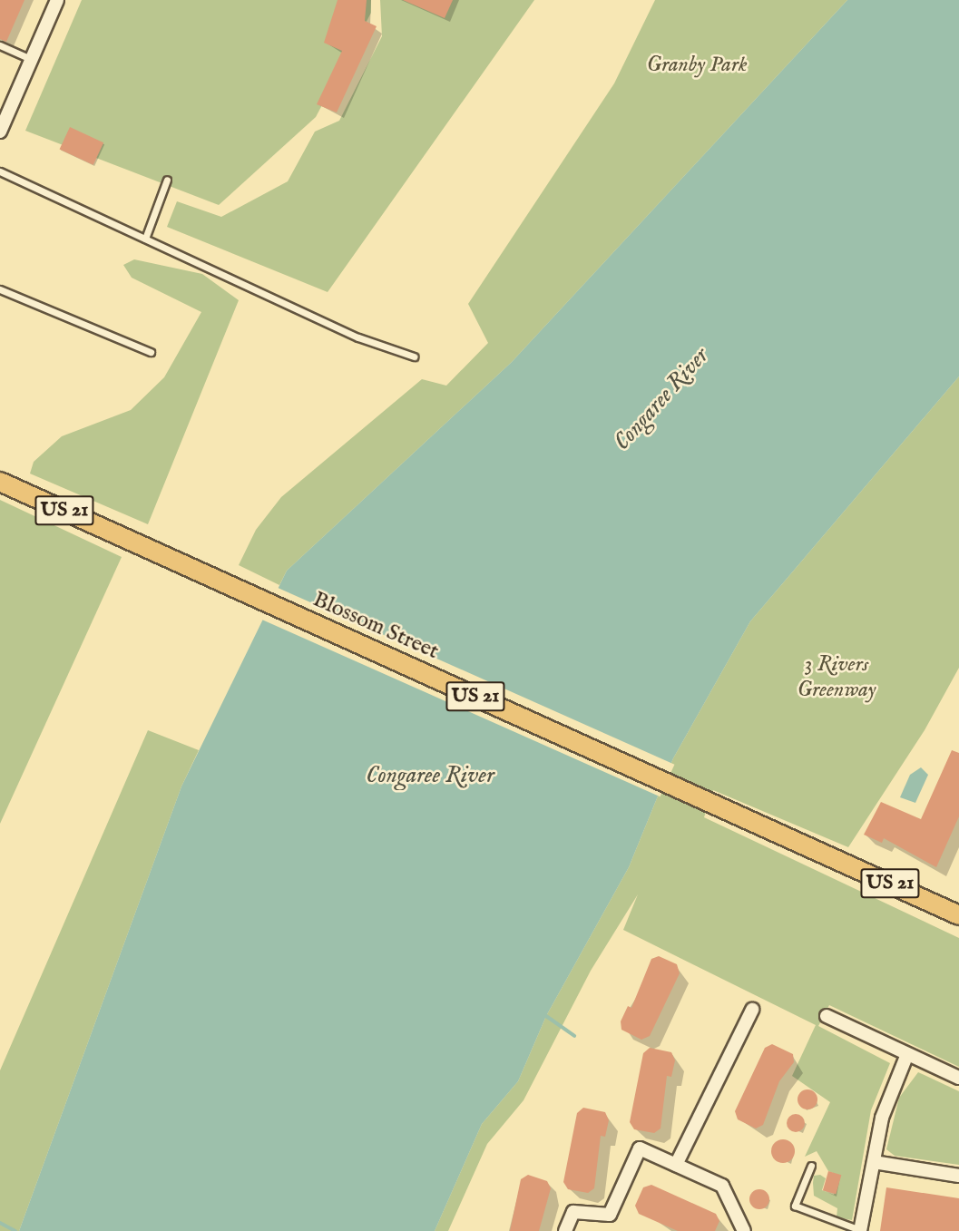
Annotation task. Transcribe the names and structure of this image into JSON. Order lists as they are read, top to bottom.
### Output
{
  "streets": {
    "main road": ["US 21", "Blossom Street"]
  },
  "water": ["Congaree River"],
  "parks": ["Granby Park", "3 Rivers Greenway"]
}
